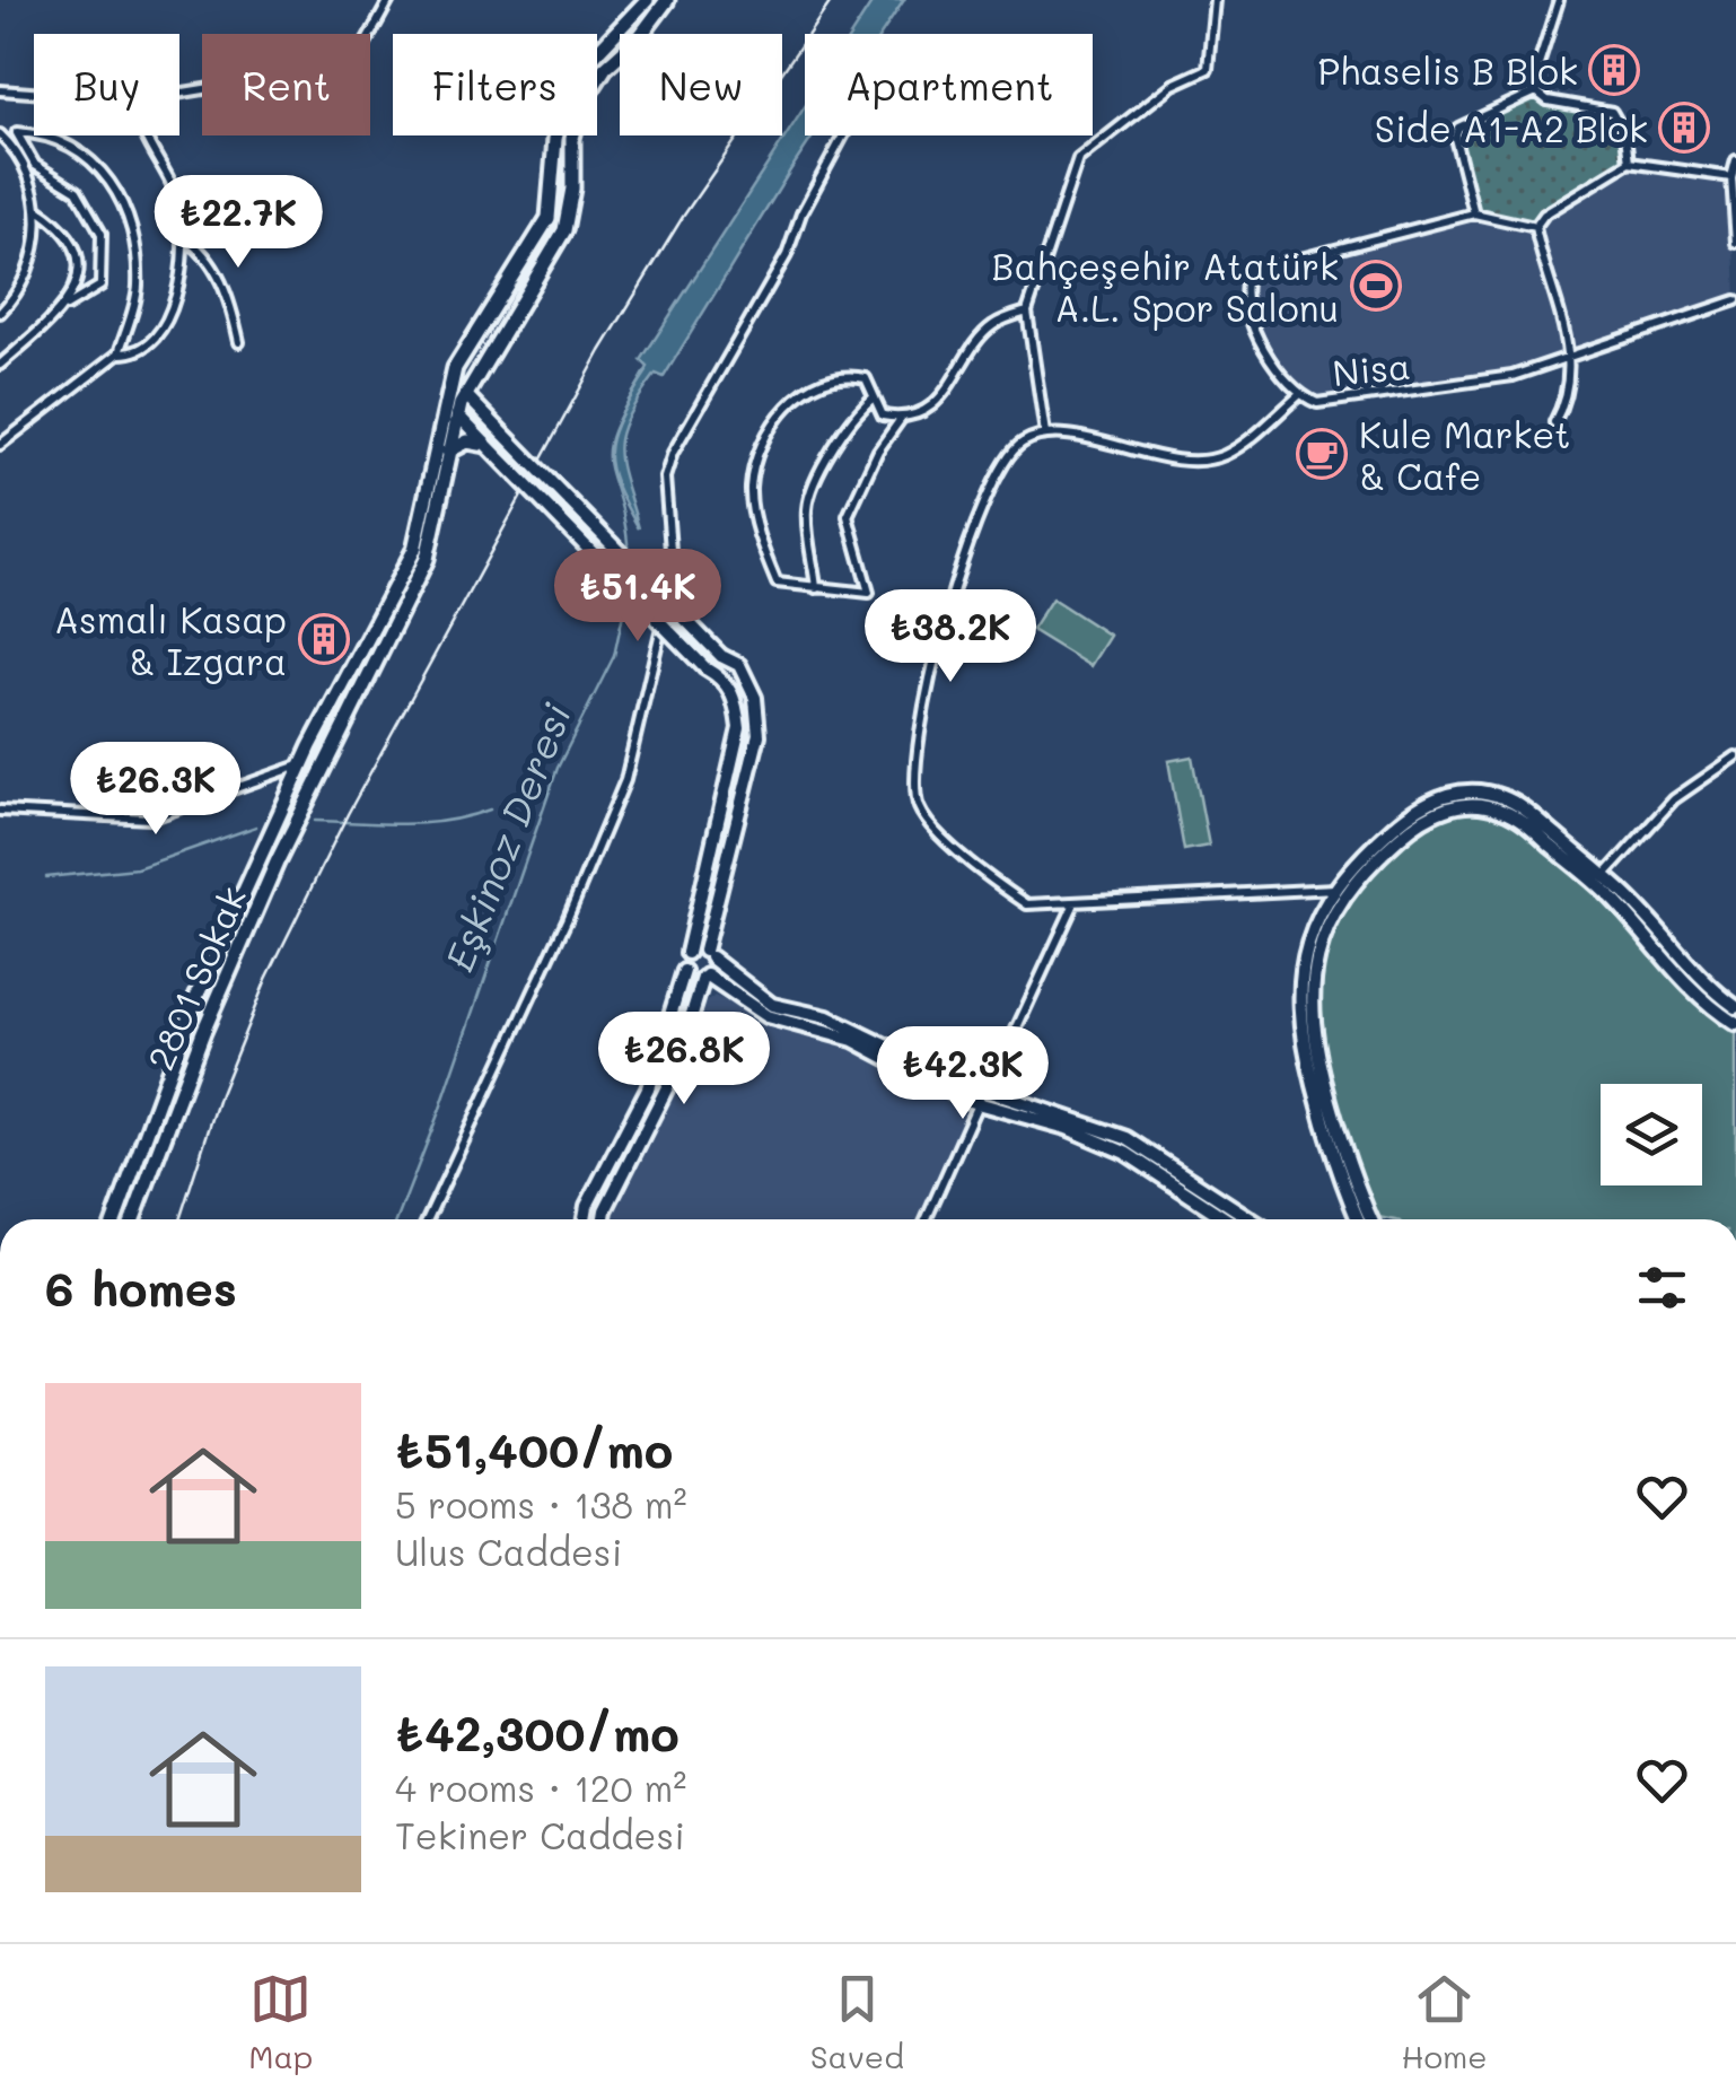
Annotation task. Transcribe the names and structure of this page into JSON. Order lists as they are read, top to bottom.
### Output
{
  "streets": {
    "main road": ["2801 Sokak"],
    "street": ["Nisa"]
  },
  "water": ["Eşkinoz Deresi"],
  "places": {
    "building": ["Phaselis B Blok", "Side A1-A2 Blok", "Asmalı Kasap & Izgara"],
    "sports": ["Bahçeşehir Atatürk A.L. Spor Salonu"],
    "cafe": ["Kule Market & Cafe"]
  },
  "page": {
    "chip": [
      "Buy",
      "Rent",
      "Filters",
      "New",
      "Apartment"
    ],
    "price": [
      "₺22.7K",
      "₺51.4K",
      "₺38.2K",
      "₺26.3K",
      "₺26.8K",
      "₺42.3K"
    ],
    "heading": "6 homes",
    "list": [
      {
        "name": "₺51,400/mo",
        "note": "5 rooms · 138 m² · Ulus Caddesi"
      },
      {
        "name": "₺42,300/mo",
        "note": "4 rooms · 120 m² · Tekiner Caddesi"
      }
    ],
    "tabs": ["Map", "Saved", "Home"]
  }
}
